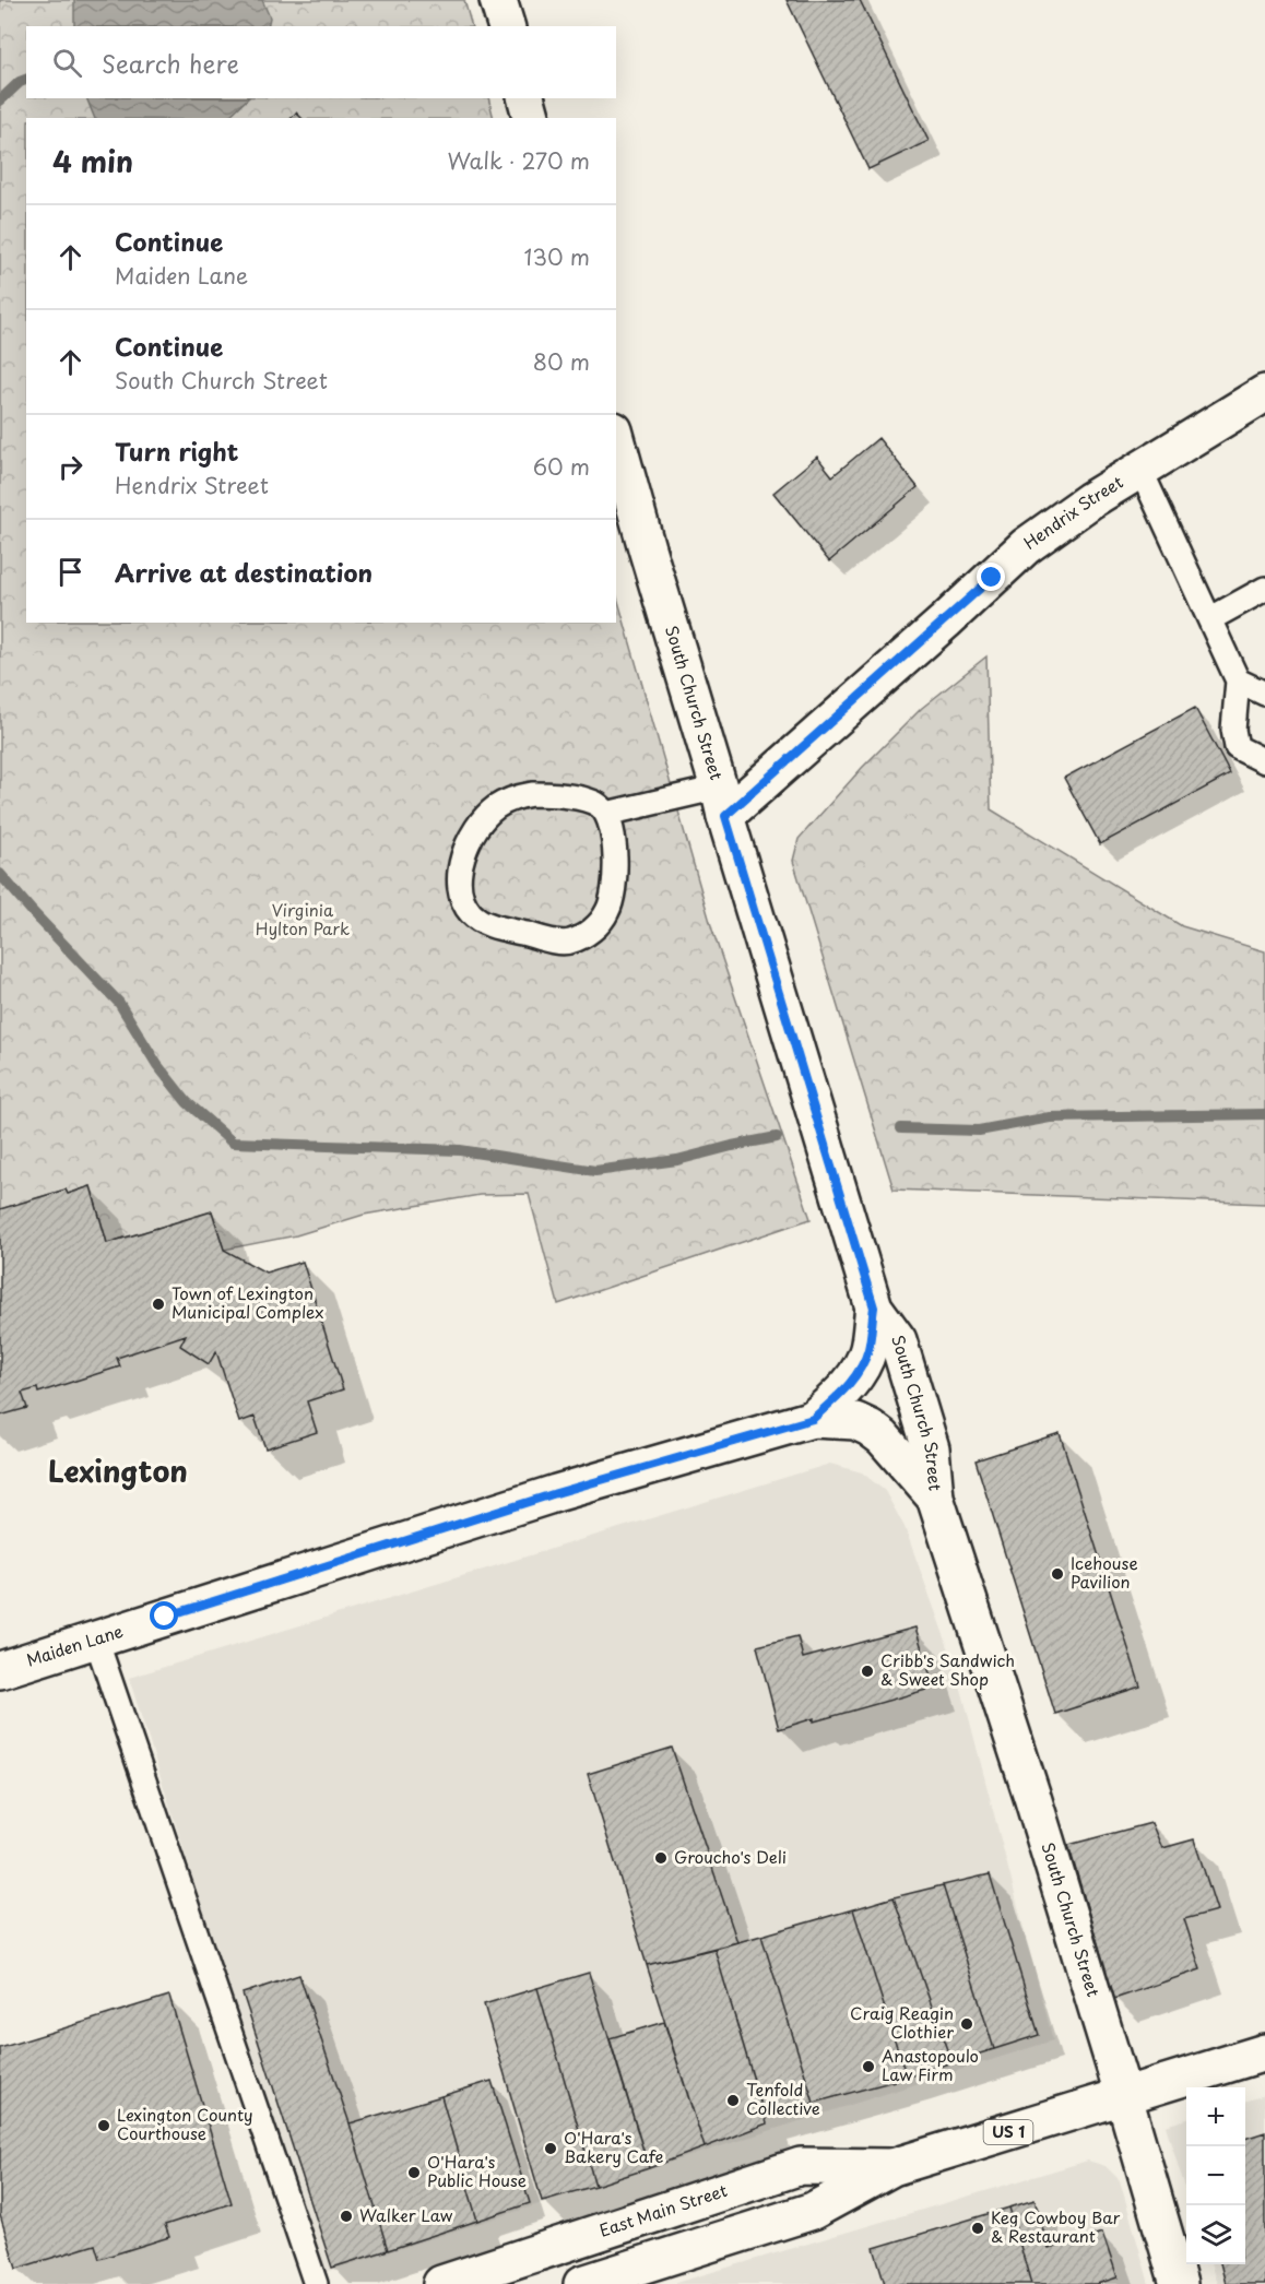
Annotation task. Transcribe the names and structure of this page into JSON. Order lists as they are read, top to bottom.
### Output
{
  "streets": {
    "main road": [
      "Hendrix Street",
      "South Church Street",
      "Maiden Lane",
      "US 1",
      "East Main Street"
    ]
  },
  "crossings": [
    ["Hendrix Street", "South Church Street"],
    ["South Church Street", "Maiden Lane"],
    ["South Church Street", "US 1"],
    ["South Church Street", "East Main Street"],
    ["US 1", "East Main Street"]
  ],
  "districts": ["Lexington"],
  "parks": ["Virginia Hylton Park"],
  "places": [
    "Town of Lexington Municipal Complex",
    "Icehouse Pavilion",
    "Cribb's Sandwich & Sweet Shop",
    "Groucho's Deli",
    "Craig Reagin Clothier",
    "Anastopoulo Law Firm",
    "Tenfold Collective",
    "Lexington County Courthouse",
    "O'Hara's Bakery Cafe",
    "O'Hara's Public House",
    "Walker Law",
    "Keg Cowboy Bar & Restaurant"
  ],
  "page": {
    "search": "Search here",
    "heading": ["4 min", "Walk · 270 m"],
    "list": [
      ["Continue", "Maiden Lane", "130 m"],
      ["Continue", "South Church Street", "80 m"],
      ["Turn right", "Hendrix Street", "60 m"],
      "Arrive at destination"
    ],
    "map_buttons": ["+", "−"]
  }
}
